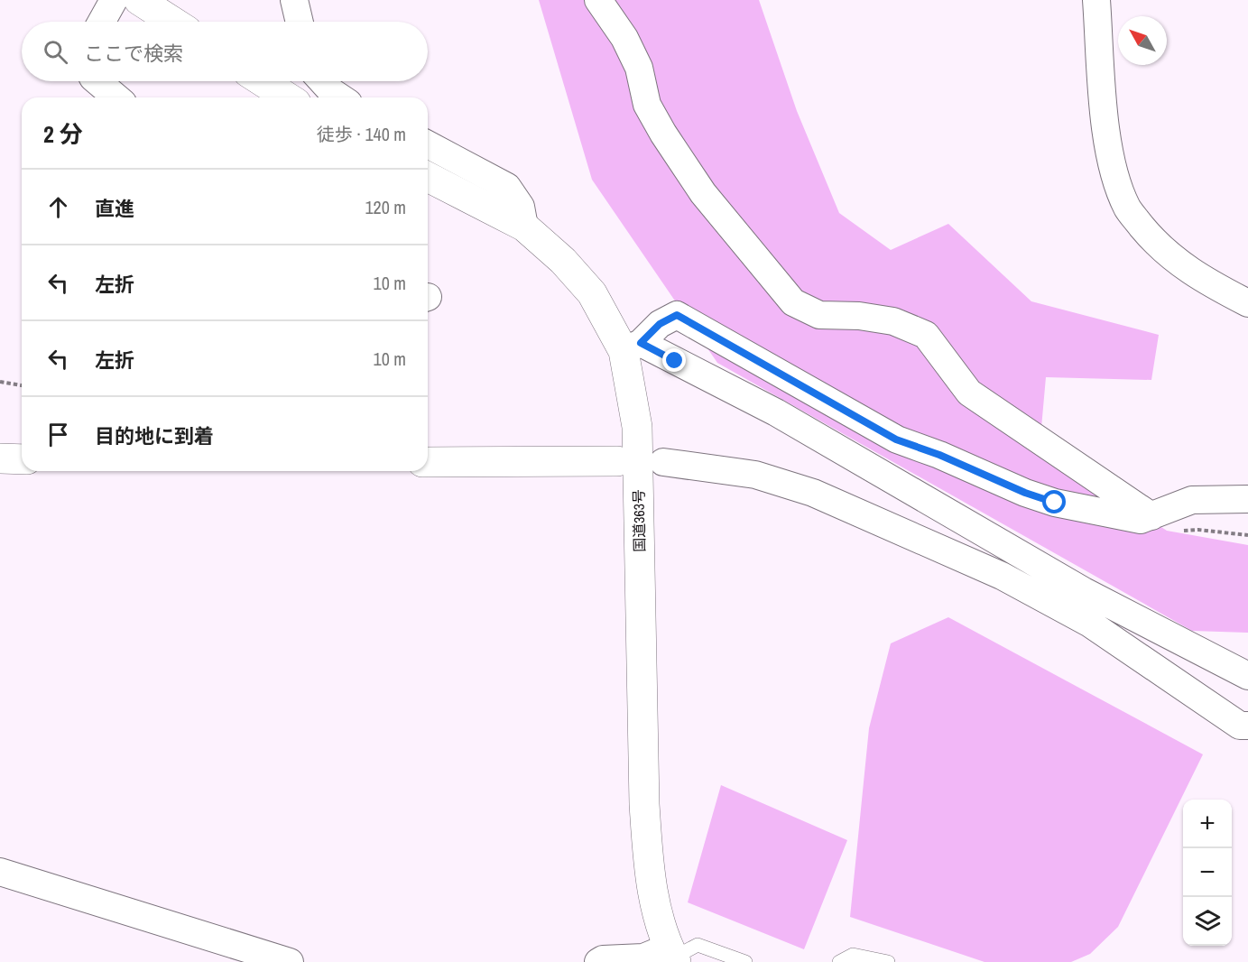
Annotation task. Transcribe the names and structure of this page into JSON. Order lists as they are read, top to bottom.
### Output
{
  "streets": {
    "main road": ["国道363号"]
  },
  "north": "top left",
  "page": {
    "search": "ここで検索",
    "heading": ["2 分", "徒歩 · 140 m"],
    "list": [
      ["直進", "120 m"],
      ["左折", "10 m"],
      ["左折", "10 m"],
      "目的地に到着"
    ],
    "map_buttons": ["+", "−"]
  }
}
